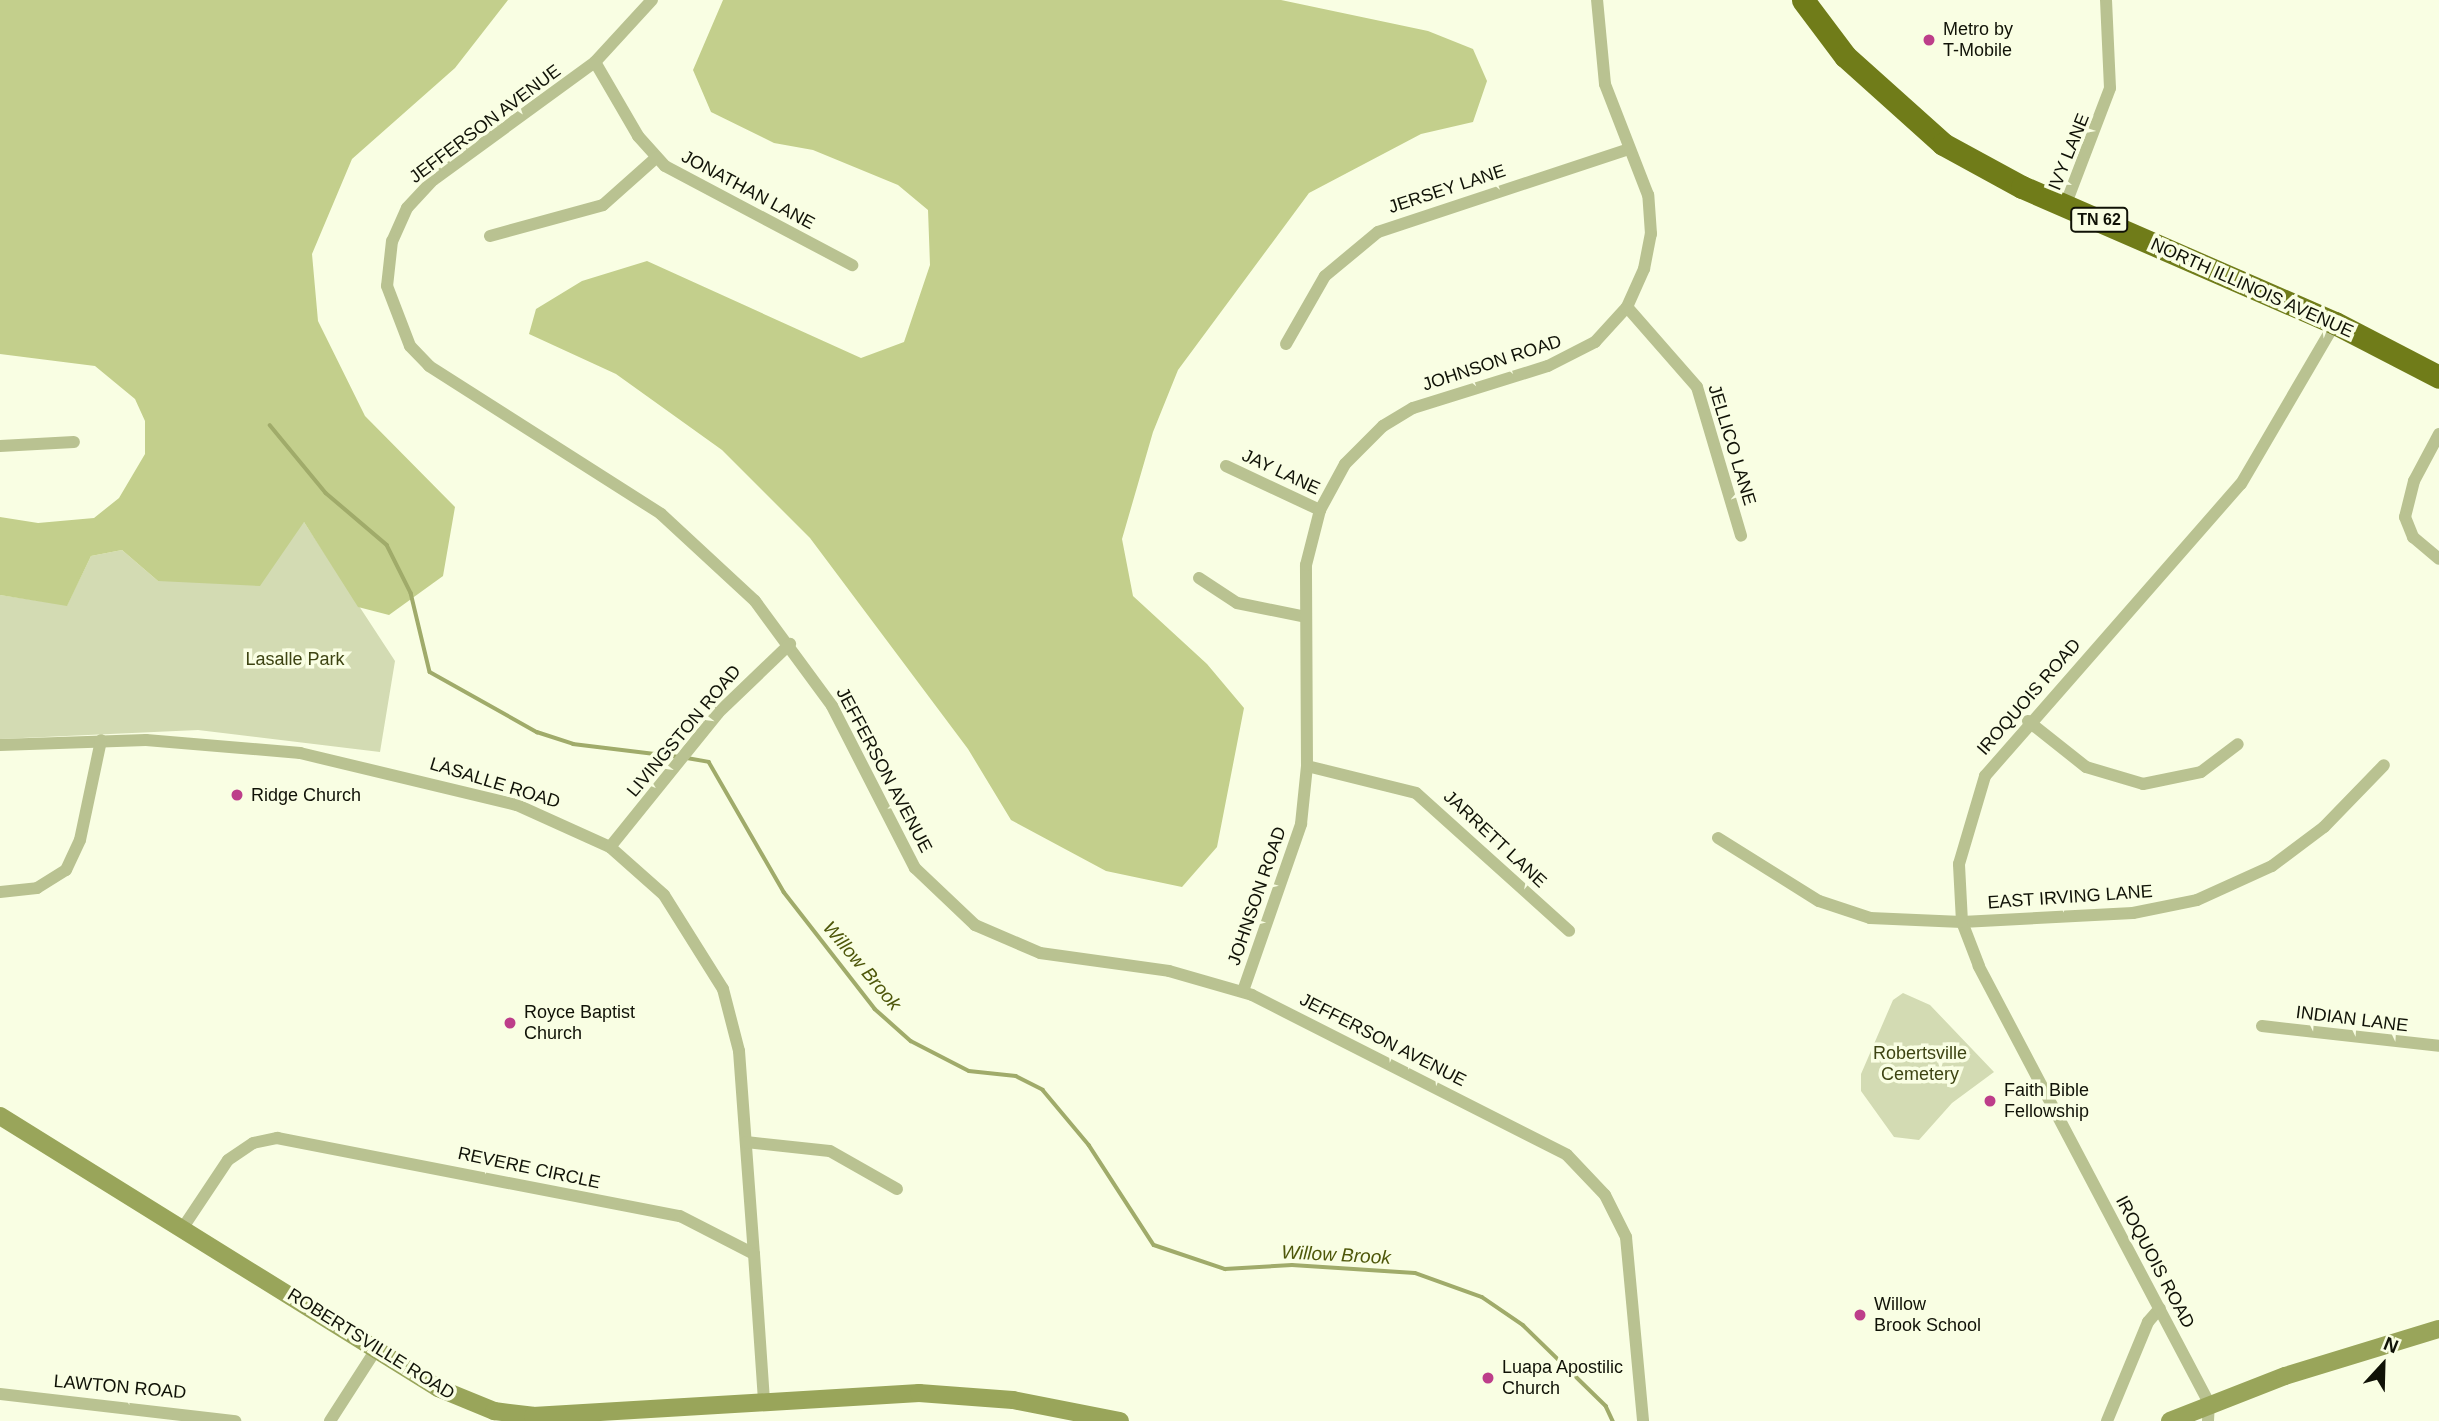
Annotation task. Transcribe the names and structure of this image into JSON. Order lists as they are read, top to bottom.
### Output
{
  "streets": {
    "highway": ["TN 62", "NORTH ILLINOIS AVENUE"],
    "street": [
      "JEFFERSON AVENUE",
      "IVY LANE",
      "JERSEY LANE",
      "JONATHAN LANE",
      "JOHNSON ROAD",
      "JELLICO LANE",
      "JAY LANE",
      "IROQUOIS ROAD",
      "LIVINGSTON ROAD",
      "LASALLE ROAD",
      "JARRETT LANE",
      "EAST IRVING LANE",
      "INDIAN LANE",
      "REVERE CIRCLE",
      "ROBERTSVILLE ROAD",
      "LAWTON ROAD"
    ]
  },
  "crossings": [
    ["JEFFERSON AVENUE", "JONATHAN LANE"],
    ["JEFFERSON AVENUE", "JOHNSON ROAD"],
    ["JEFFERSON AVENUE", "LIVINGSTON ROAD"],
    ["IVY LANE", "NORTH ILLINOIS AVENUE"],
    ["JERSEY LANE", "JOHNSON ROAD"],
    ["NORTH ILLINOIS AVENUE", "IROQUOIS ROAD"],
    ["JOHNSON ROAD", "JELLICO LANE"],
    ["JOHNSON ROAD", "JAY LANE"],
    ["JOHNSON ROAD", "JARRETT LANE"],
    ["IROQUOIS ROAD", "EAST IRVING LANE"],
    ["LIVINGSTON ROAD", "LASALLE ROAD"],
    ["LASALLE ROAD", "REVERE CIRCLE"],
    ["REVERE CIRCLE", "ROBERTSVILLE ROAD"]
  ],
  "water": ["Willow Brook"],
  "parks": ["Lasalle Park", "Robertsville Cemetery"],
  "places": [
    "Metro by T-Mobile",
    "Ridge Church",
    "Royce Baptist Church",
    "Faith Bible Fellowship",
    "Willow Brook School",
    "Luapa Apostilic Church"
  ],
  "north": "top"
}
